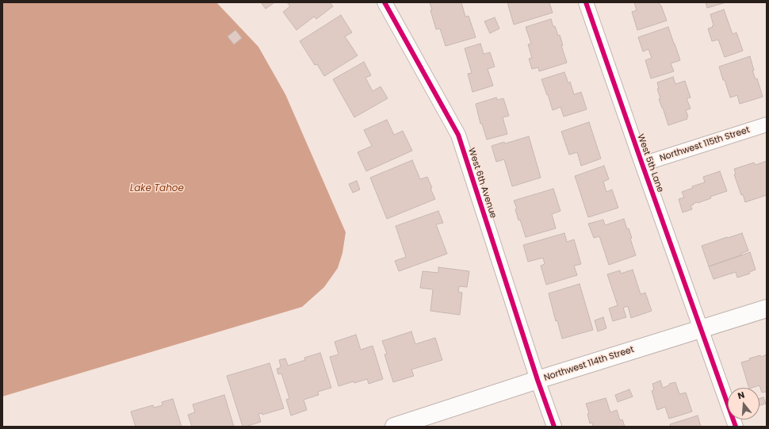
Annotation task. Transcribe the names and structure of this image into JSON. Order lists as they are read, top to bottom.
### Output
{
  "streets": {
    "street": [
      "Northwest 115th Street",
      "West 5th Lane",
      "West 6th Avenue",
      "Northwest 114th Street"
    ]
  },
  "crossings": [
    ["Northwest 115th Street", "West 5th Lane"],
    ["West 5th Lane", "Northwest 114th Street"],
    ["West 6th Avenue", "Northwest 114th Street"]
  ],
  "water": ["Lake Tahoe"],
  "north": "top"
}
